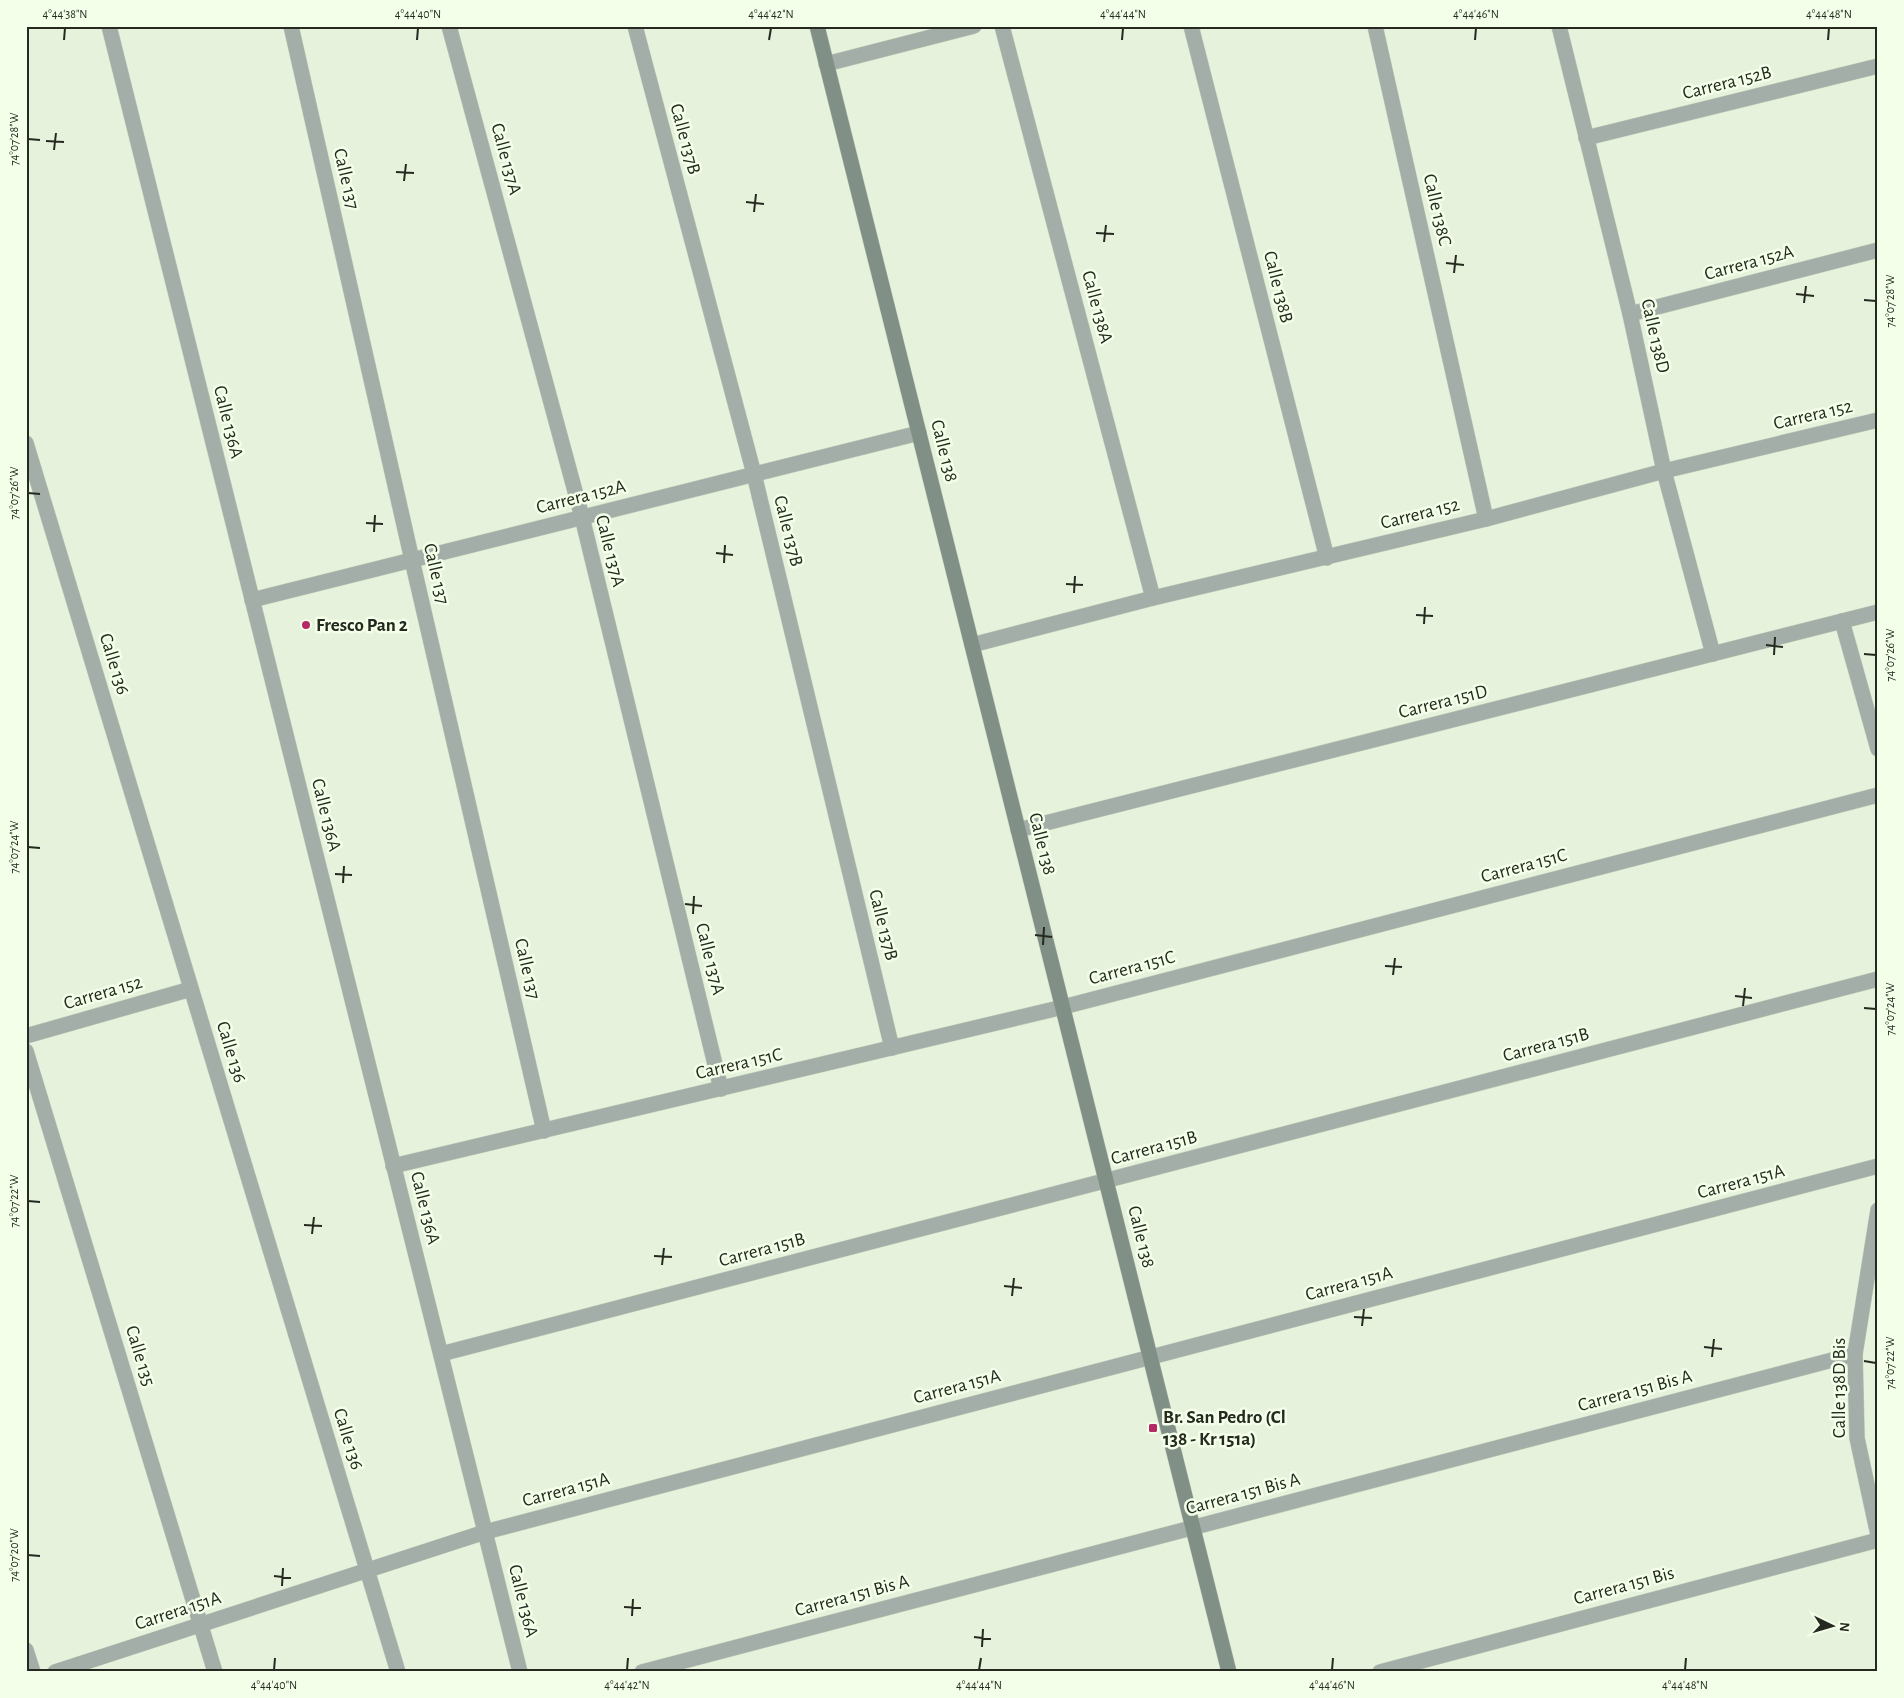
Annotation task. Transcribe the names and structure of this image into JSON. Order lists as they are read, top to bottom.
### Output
{
  "streets": {
    "main road": ["Calle 138"],
    "street": [
      "Carrera 152B",
      "Calle 137B",
      "Calle 137A",
      "Calle 137",
      "Calle 138C",
      "Carrera 152A",
      "Calle 138B",
      "Calle 138A",
      "Calle 138D",
      "Carrera 152",
      "Calle 136A",
      "Calle 136",
      "Carrera 151D",
      "Carrera 151C",
      "Carrera 151B",
      "Carrera 151A",
      "Calle 135",
      "Calle 138D Bis",
      "Carrera 151 Bis A",
      "Carrera 151 Bis"
    ]
  },
  "crossings": [
    ["Carrera 152B", "Calle 138D"],
    ["Calle 137B", "Carrera 152A"],
    ["Calle 137B", "Carrera 151C"],
    ["Calle 137A", "Carrera 152A"],
    ["Calle 137A", "Carrera 151C"],
    ["Calle 137", "Carrera 152A"],
    ["Calle 137", "Carrera 151C"],
    ["Calle 138C", "Carrera 152"],
    ["Carrera 152A", "Calle 138D"],
    ["Carrera 152A", "Calle 136A"],
    ["Carrera 152A", "Calle 138"],
    ["Calle 138B", "Carrera 152"],
    ["Calle 138A", "Carrera 152"],
    ["Calle 138D", "Carrera 152"],
    ["Calle 138D", "Carrera 151D"],
    ["Carrera 152", "Calle 138"],
    ["Carrera 152", "Calle 136"],
    ["Calle 136A", "Carrera 151C"],
    ["Calle 136A", "Carrera 151B"],
    ["Calle 136A", "Carrera 151A"],
    ["Calle 138", "Carrera 151D"],
    ["Calle 138", "Carrera 151C"],
    ["Calle 138", "Carrera 151B"],
    ["Calle 138", "Carrera 151A"],
    ["Calle 138", "Carrera 151 Bis A"],
    ["Calle 136", "Carrera 151A"],
    ["Carrera 151A", "Calle 135"],
    ["Calle 138D Bis", "Carrera 151 Bis A"]
  ],
  "places": {
    "other": ["Fresco Pan 2"],
    "transit": ["Br. San Pedro (Cl 138 - Kr 151a)"]
  },
  "north": "right",
  "coordinates": [
    "4°44'38\"N",
    "4°44'40\"N",
    "4°44'42\"N",
    "4°44'44\"N",
    "4°44'46\"N",
    "4°44'48\"N",
    "74°07'28\"W",
    "74°07'26\"W",
    "74°07'24\"W",
    "74°07'22\"W",
    "74°07'20\"W"
  ]
}
